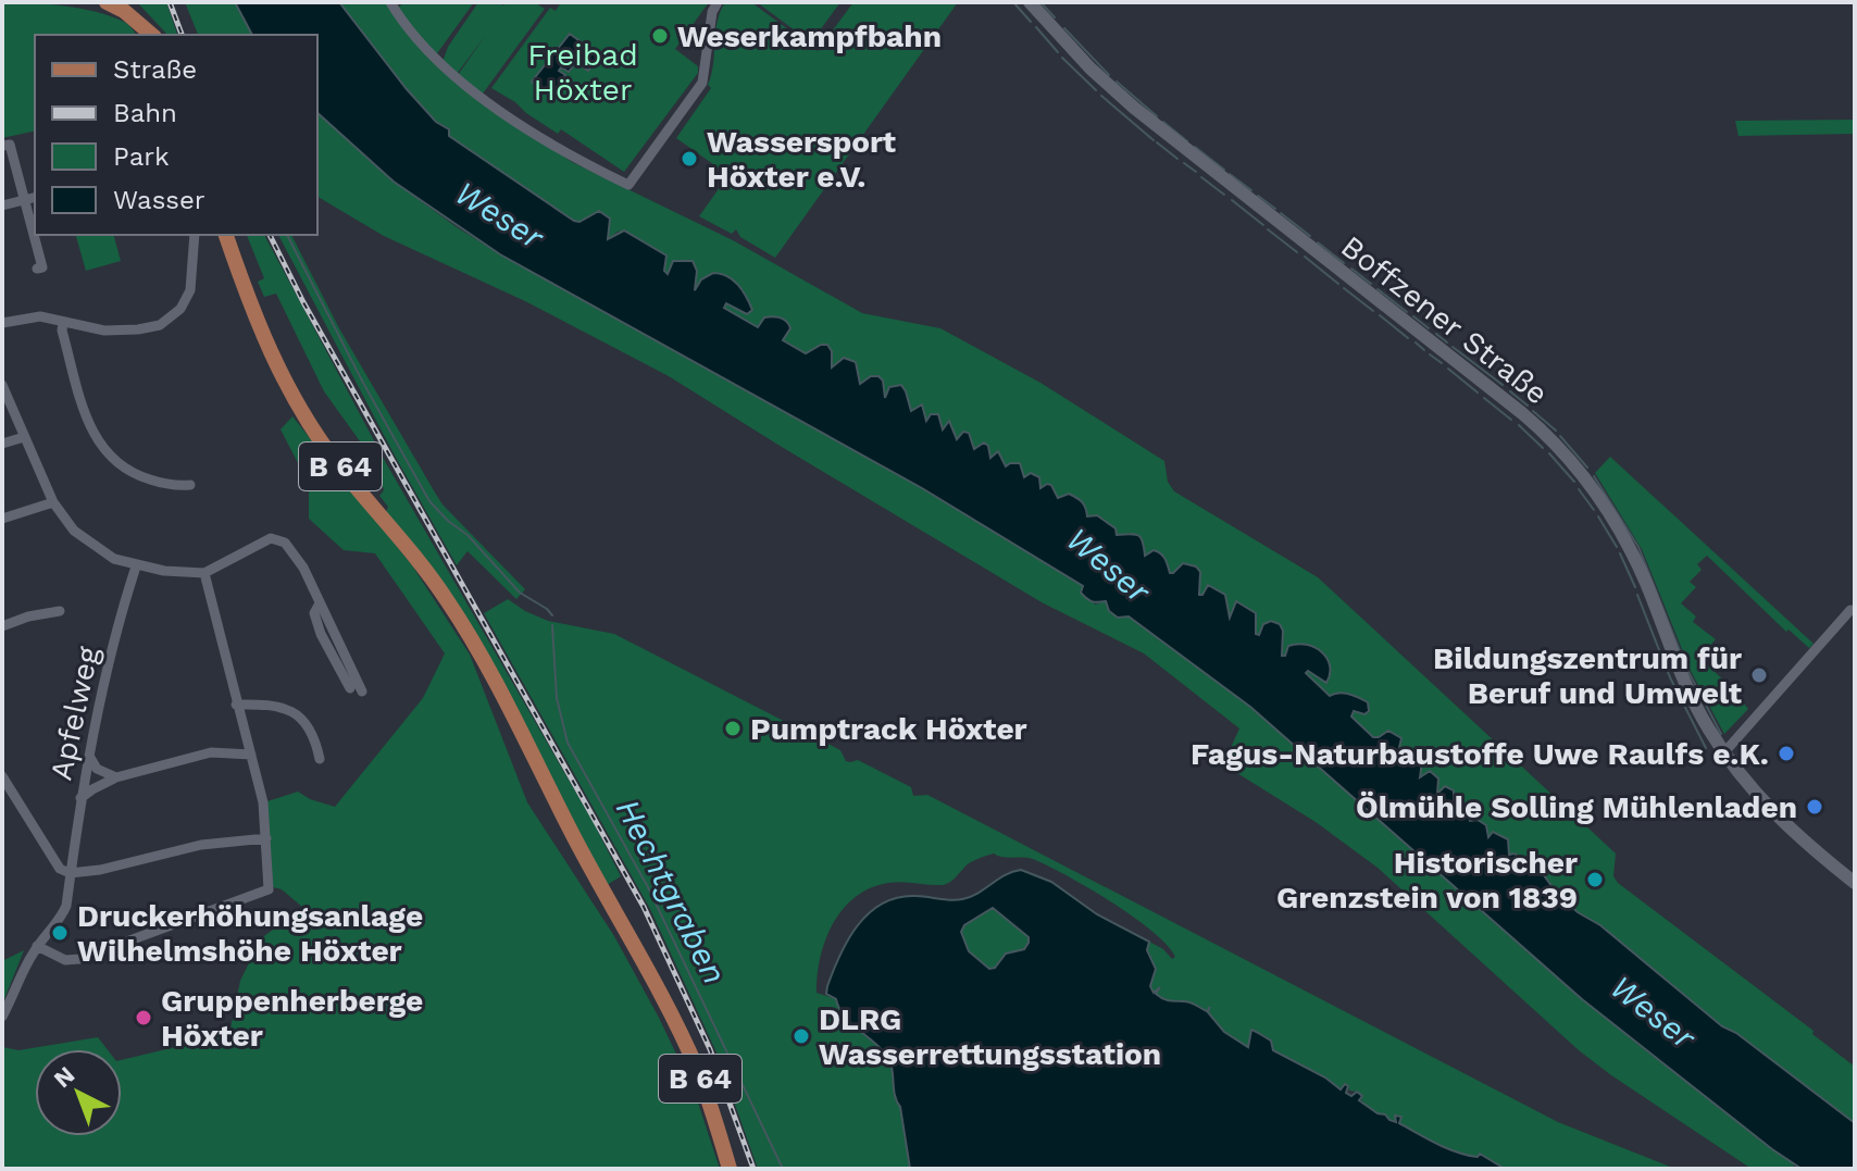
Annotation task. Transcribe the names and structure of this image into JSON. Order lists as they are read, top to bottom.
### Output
{
  "streets": {
    "main road": ["B 64"],
    "street": ["Boffzener Straße", "Apfelweg"]
  },
  "water": ["Weser", "Hechtgraben"],
  "parks": ["Freibad Höxter"],
  "places": [
    "Weserkampfbahn",
    "Wassersport Höxter e.V.",
    "Bildungszentrum für Beruf und Umwelt",
    "Pumptrack Höxter",
    "Fagus-Naturbaustoffe Uwe Raulfs e.K.",
    "Ölmühle Solling Mühlenladen",
    "Historischer Grenzstein von 1839",
    "Druckerhöhungsanlage Wilhelmshöhe Höxter",
    "Gruppenherberge Höxter",
    "DLRG Wasserrettungsstation"
  ],
  "legend": [
    "Straße",
    "Bahn",
    "Park",
    "Wasser"
  ],
  "north": "top left"
}
